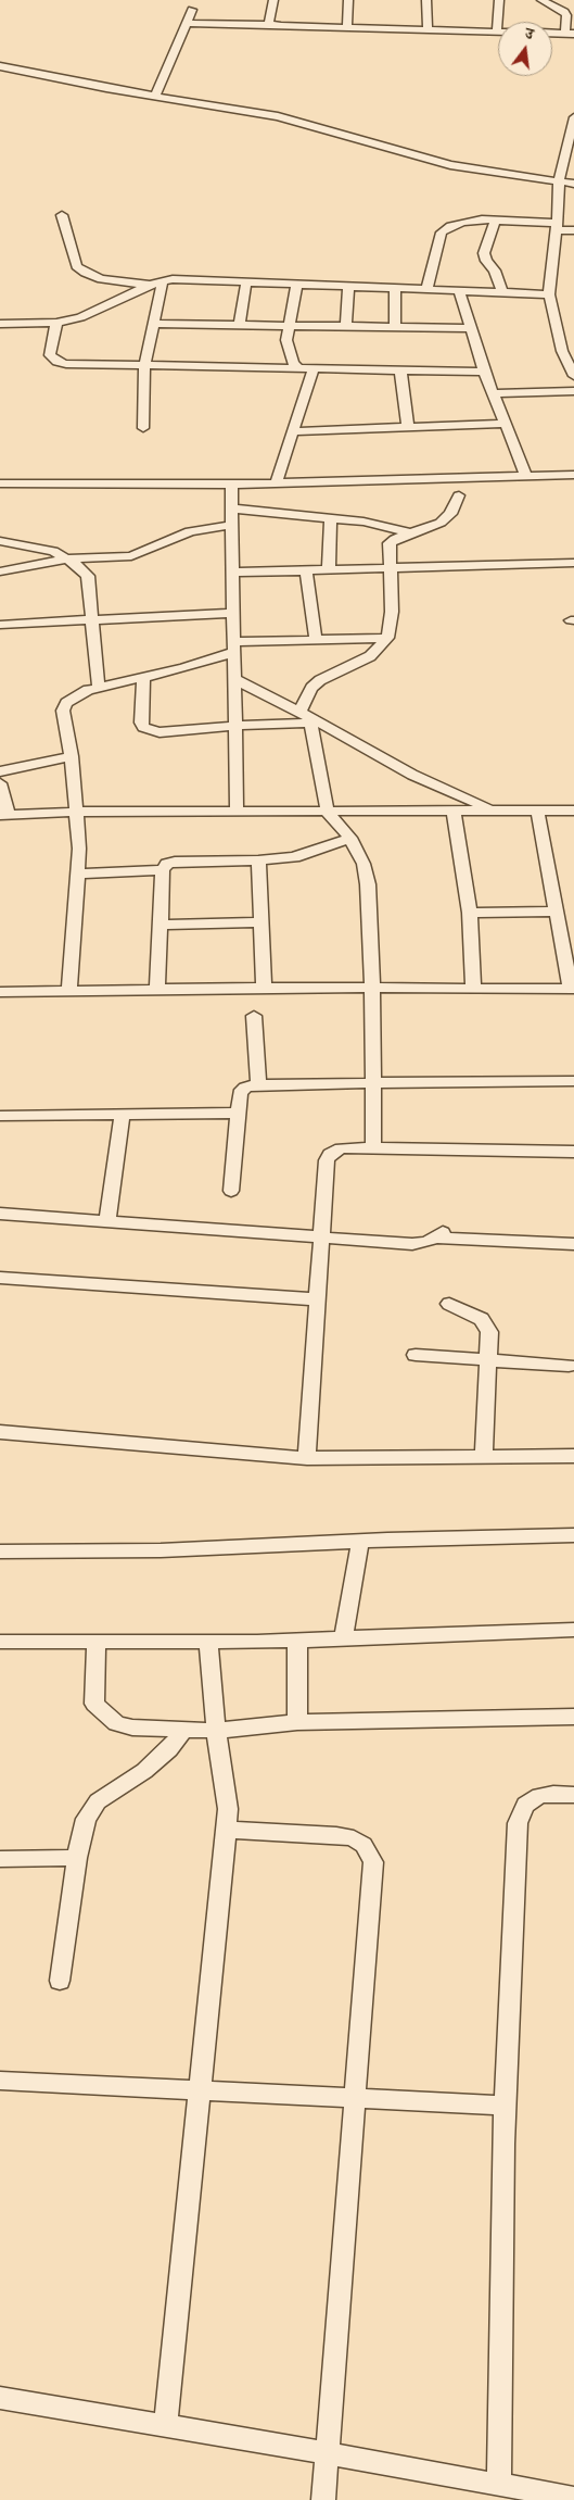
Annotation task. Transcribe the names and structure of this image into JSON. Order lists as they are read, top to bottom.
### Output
{
  "north": "top"
}
